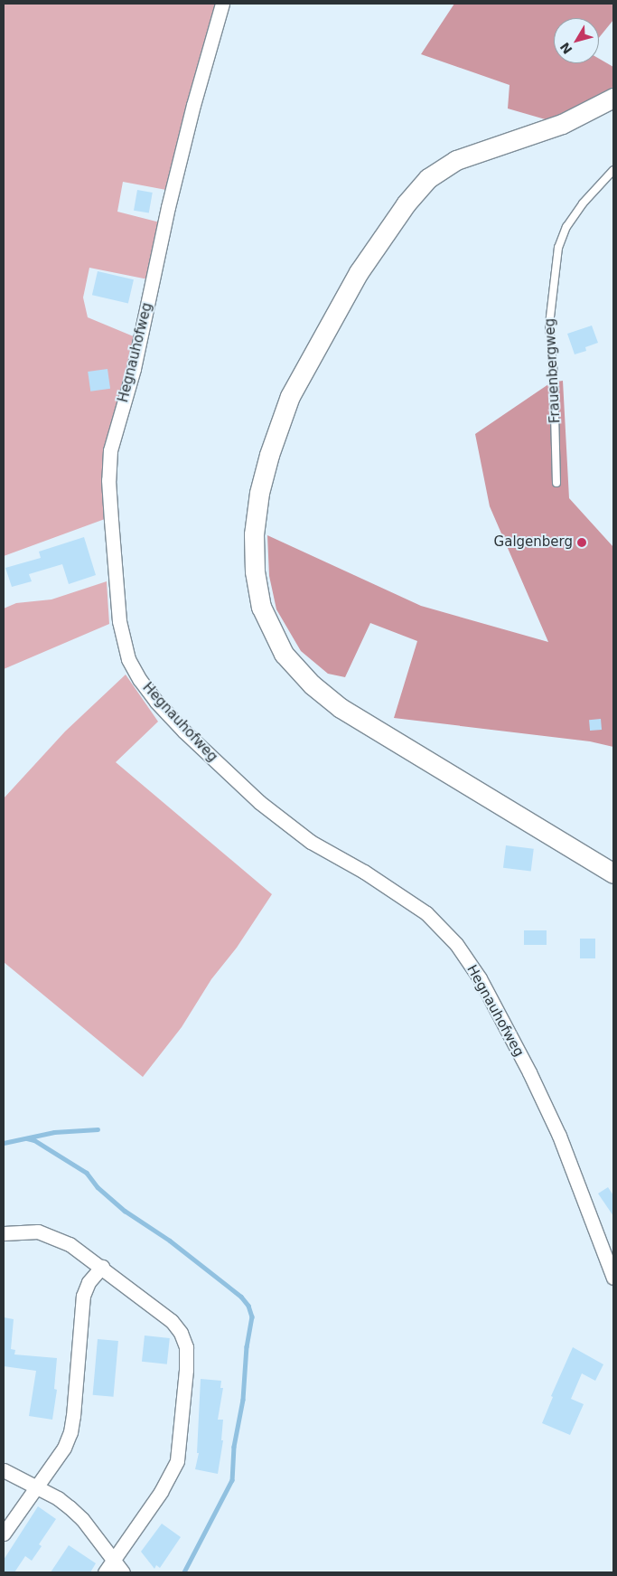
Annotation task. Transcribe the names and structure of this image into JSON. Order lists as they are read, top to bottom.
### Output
{
  "streets": {
    "street": ["Hegnauhofweg"],
    "lane": ["Frauenbergweg"]
  },
  "places": ["Galgenberg"],
  "north": "bottom left"
}
